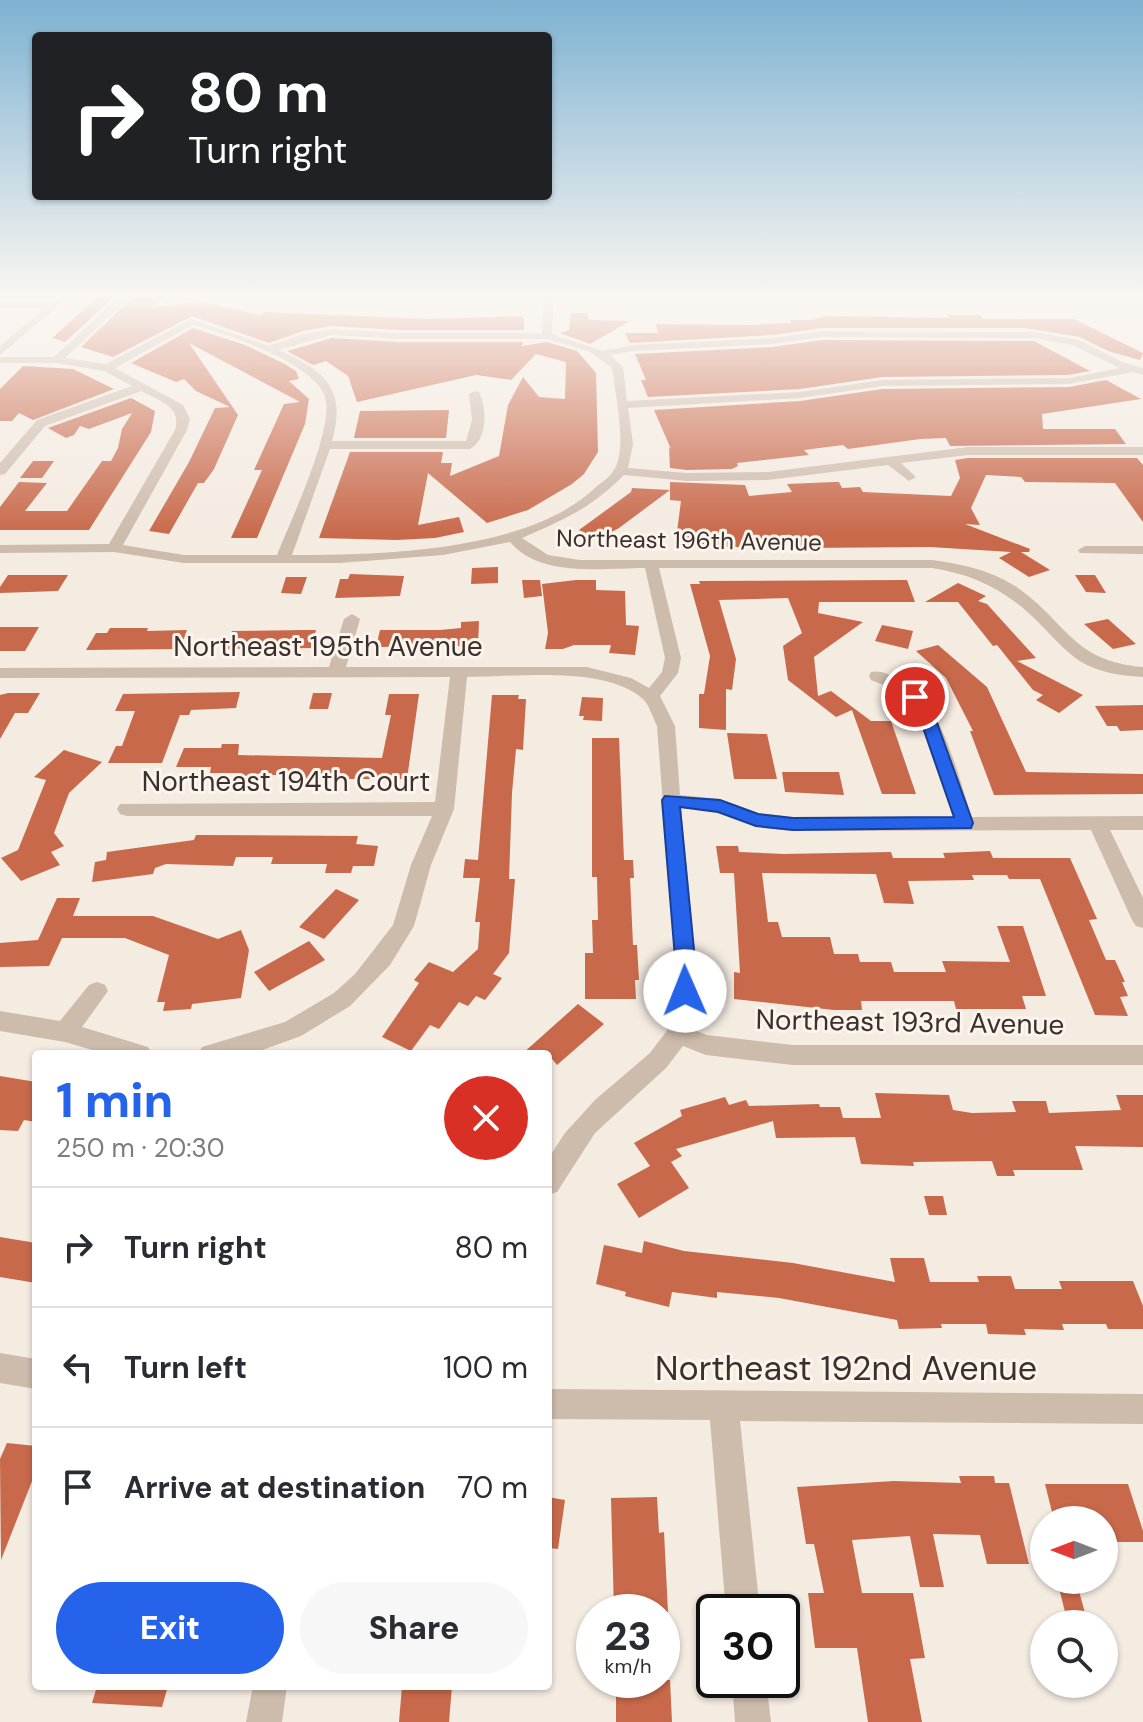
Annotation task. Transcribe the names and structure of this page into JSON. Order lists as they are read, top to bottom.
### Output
{
  "streets": {
    "street": [
      "Northeast 196th Avenue",
      "Northeast 195th Avenue",
      "Northeast 194th Court",
      "Northeast 193rd Avenue",
      "Northeast 192nd Avenue"
    ]
  },
  "north": "left",
  "page": {
    "turn": ["80 m", "Turn right"],
    "heading": ["1 min", "250 m · 20:30"],
    "list": [
      {
        "name": "Turn right",
        "value": "80 m"
      },
      {
        "name": "Turn left",
        "value": "100 m"
      },
      {
        "name": "Arrive at destination",
        "value": "70 m"
      }
    ],
    "buttons": ["Exit", "Share"],
    "speed": "23 km/h",
    "limit": "30"
  }
}
